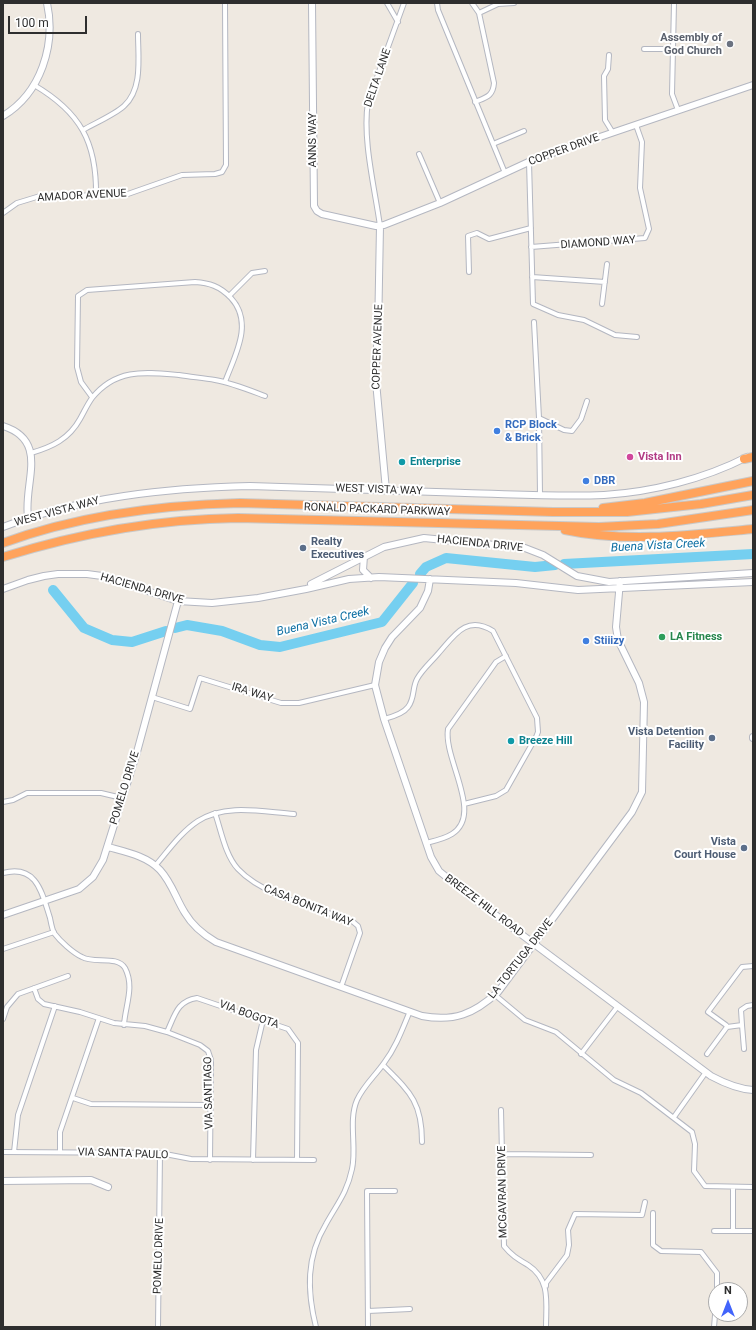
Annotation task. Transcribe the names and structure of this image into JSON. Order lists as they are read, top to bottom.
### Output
{
  "streets": {
    "highway": ["RONALD PACKARD PARKWAY"],
    "street": [
      "DELTA LANE",
      "ANNS WAY",
      "COPPER DRIVE",
      "AMADOR AVENUE",
      "DIAMOND WAY",
      "COPPER AVENUE",
      "WEST VISTA WAY",
      "HACIENDA DRIVE",
      "IRA WAY",
      "POMELO DRIVE",
      "CASA BONITA WAY",
      "BREEZE HILL ROAD",
      "LA TORTUGA DRIVE",
      "VIA BOGOTA",
      "VIA SANTIAGO",
      "VIA SANTA PAULO",
      "MCGAVRAN DRIVE"
    ]
  },
  "crossings": [
    ["DELTA LANE", "ANNS WAY"],
    ["DELTA LANE", "COPPER DRIVE"],
    ["DELTA LANE", "COPPER AVENUE"],
    ["ANNS WAY", "COPPER DRIVE"],
    ["ANNS WAY", "COPPER AVENUE"],
    ["COPPER DRIVE", "DIAMOND WAY"],
    ["COPPER DRIVE", "COPPER AVENUE"],
    ["COPPER AVENUE", "WEST VISTA WAY"],
    ["HACIENDA DRIVE", "POMELO DRIVE"],
    ["HACIENDA DRIVE", "BREEZE HILL ROAD"],
    ["HACIENDA DRIVE", "LA TORTUGA DRIVE"],
    ["IRA WAY", "POMELO DRIVE"],
    ["IRA WAY", "BREEZE HILL ROAD"],
    ["POMELO DRIVE", "LA TORTUGA DRIVE"],
    ["POMELO DRIVE", "VIA SANTA PAULO"],
    ["CASA BONITA WAY", "LA TORTUGA DRIVE"],
    ["BREEZE HILL ROAD", "LA TORTUGA DRIVE"],
    ["VIA BOGOTA", "VIA SANTIAGO"],
    ["VIA BOGOTA", "VIA SANTA PAULO"],
    ["VIA SANTIAGO", "VIA SANTA PAULO"]
  ],
  "water": ["Buena Vista Creek"],
  "places": [
    "Assembly of God Church",
    "RCP Block & Brick",
    "Vista Inn",
    "Enterprise",
    "DBR",
    "Realty Executives",
    "LA Fitness",
    "Stiiizy",
    "Vista Detention Facility",
    "Breeze Hill",
    "Vista Court House"
  ],
  "scale_bar": "100 m",
  "north": "top"
}
